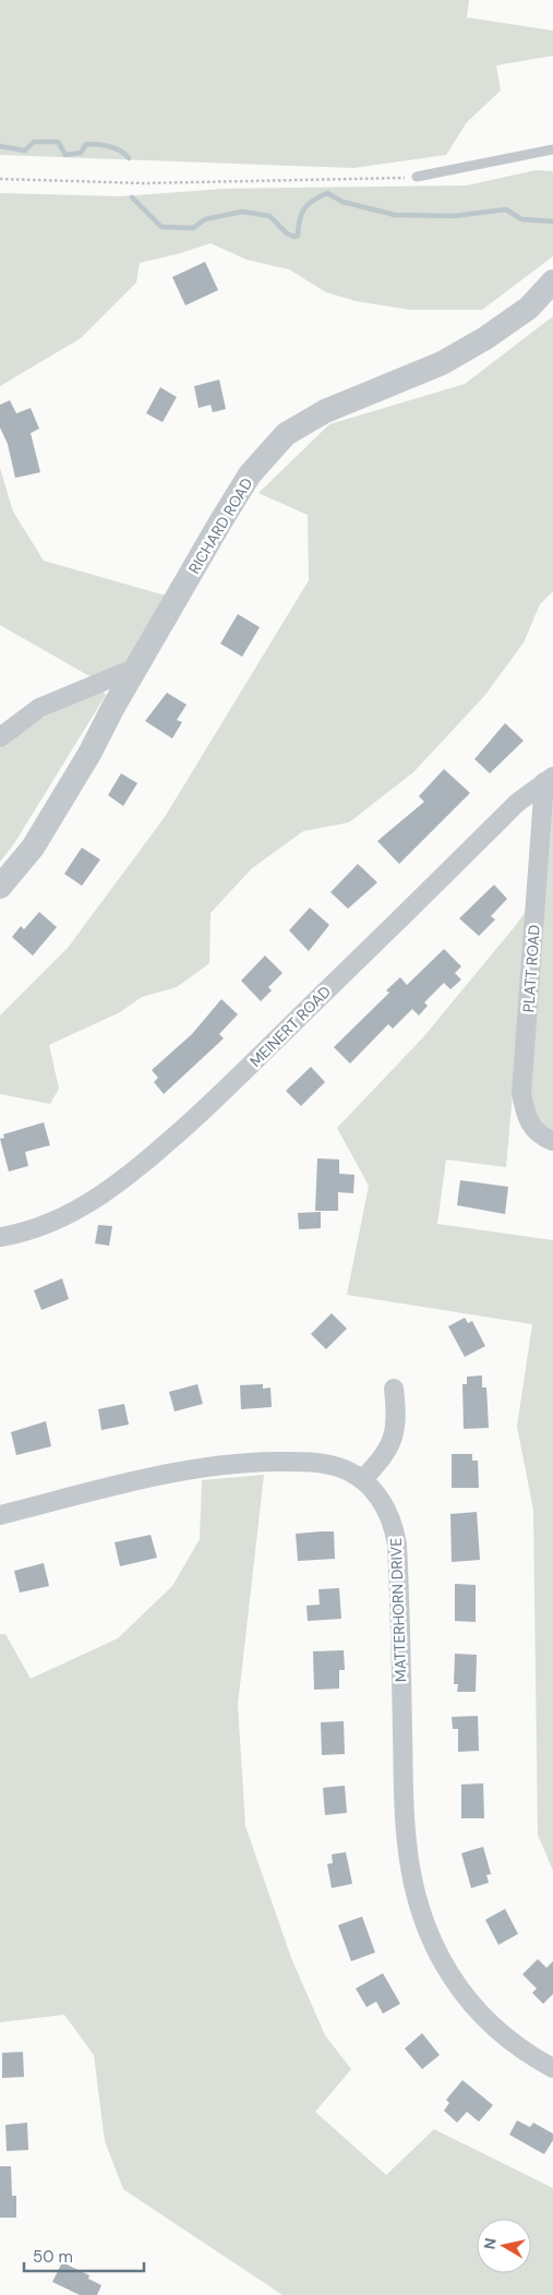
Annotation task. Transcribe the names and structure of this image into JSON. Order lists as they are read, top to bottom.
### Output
{
  "streets": {
    "street": [
      "RICHARD ROAD",
      "PLATT ROAD",
      "MEINERT ROAD",
      "MATTERHORN DRIVE"
    ]
  },
  "crossings": [
    ["PLATT ROAD", "MEINERT ROAD"]
  ],
  "scale_bar": "50 m",
  "north": "left"
}
